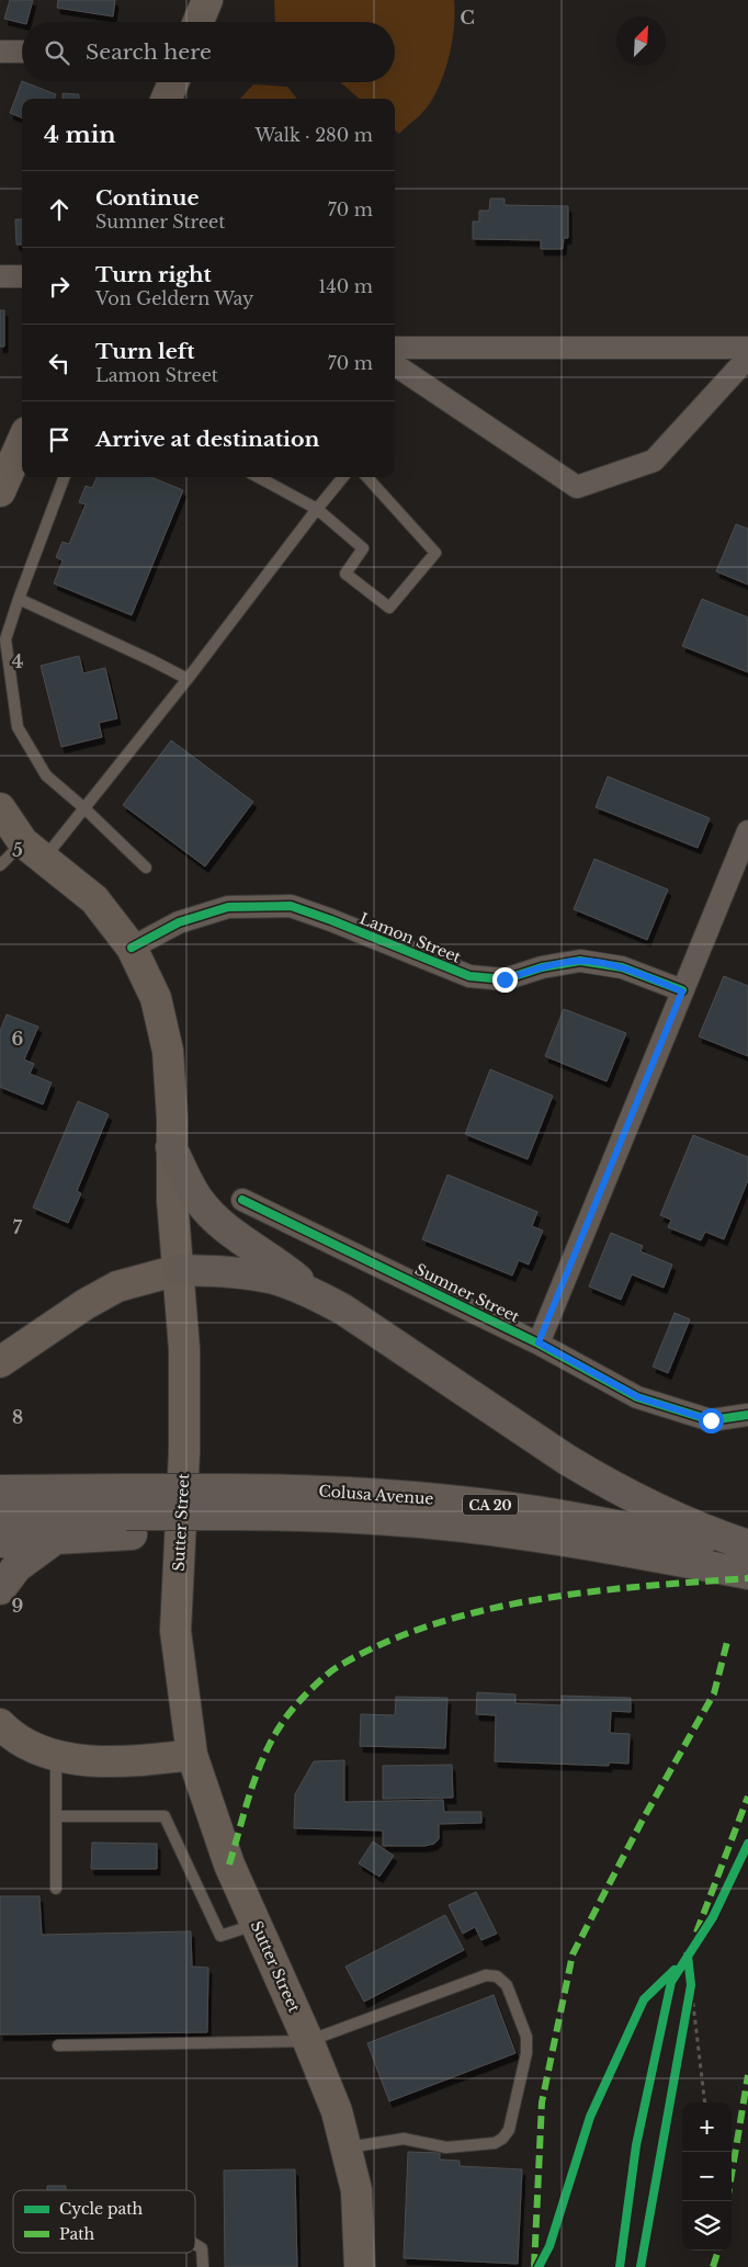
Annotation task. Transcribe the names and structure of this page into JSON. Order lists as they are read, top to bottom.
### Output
{
  "streets": {
    "highway": ["Colusa Avenue", "CA 20"],
    "main road": ["Sutter Street"],
    "street": ["Lamon Street", "Sumner Street"]
  },
  "crossings": [
    ["Lamon Street", "Sutter Street"]
  ],
  "legend": ["Cycle path", "Path"],
  "north": "top right",
  "page": {
    "search": "Search here",
    "heading": ["4 min", "Walk · 280 m"],
    "list": [
      ["Continue", "Sumner Street", "70 m"],
      ["Turn right", "Von Geldern Way", "140 m"],
      ["Turn left", "Lamon Street", "70 m"],
      "Arrive at destination"
    ],
    "map_buttons": ["+", "−"]
  },
  "grid": {
    "columns": ["C"],
    "rows": [
      "4",
      "5",
      "6",
      "7",
      "8",
      "9"
    ]
  }
}
